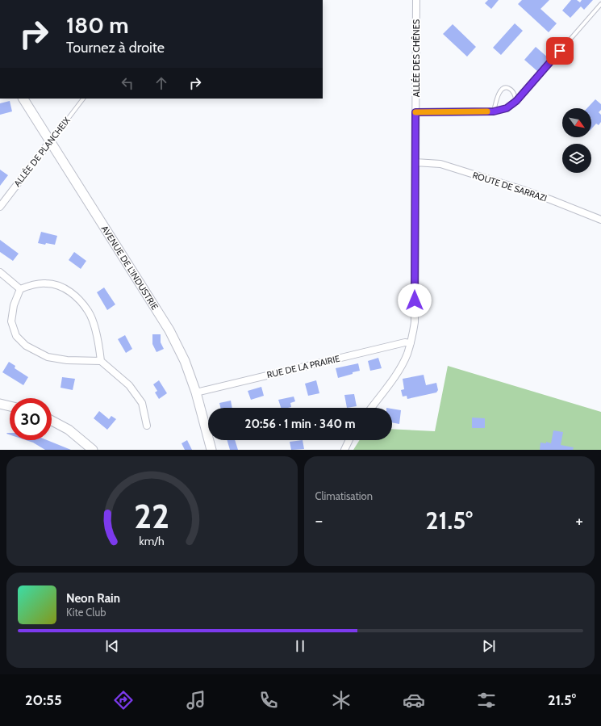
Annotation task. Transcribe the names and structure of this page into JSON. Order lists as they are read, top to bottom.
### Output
{
  "streets": {
    "street": [
      "ALLÉE DES CHÊNES",
      "ALLÉE DE PLANCHEIX",
      "ROUTE DE SARRAZI",
      "AVENUE DE L'INDUSTRIE",
      "RUE DE LA PRAIRIE"
    ]
  },
  "crossings": [
    ["ALLÉE DES CHÊNES", "ROUTE DE SARRAZI"],
    ["ALLÉE DES CHÊNES", "RUE DE LA PRAIRIE"],
    ["ALLÉE DE PLANCHEIX", "AVENUE DE L'INDUSTRIE"],
    ["AVENUE DE L'INDUSTRIE", "RUE DE LA PRAIRIE"]
  ],
  "north": "bottom right",
  "page": {
    "turn": ["180 m", "Tournez à droite"],
    "limit": "30",
    "trip": "20:56 · 1 min · 340 m",
    "tile": "Climatisation",
    "heat": ["−", "21.5°", "+"],
    "song": ["Neon Rain", "Kite Club"],
    "tabs": ["20:55", "21.5°"],
    "gauge": ["22", "km/h"]
  }
}
